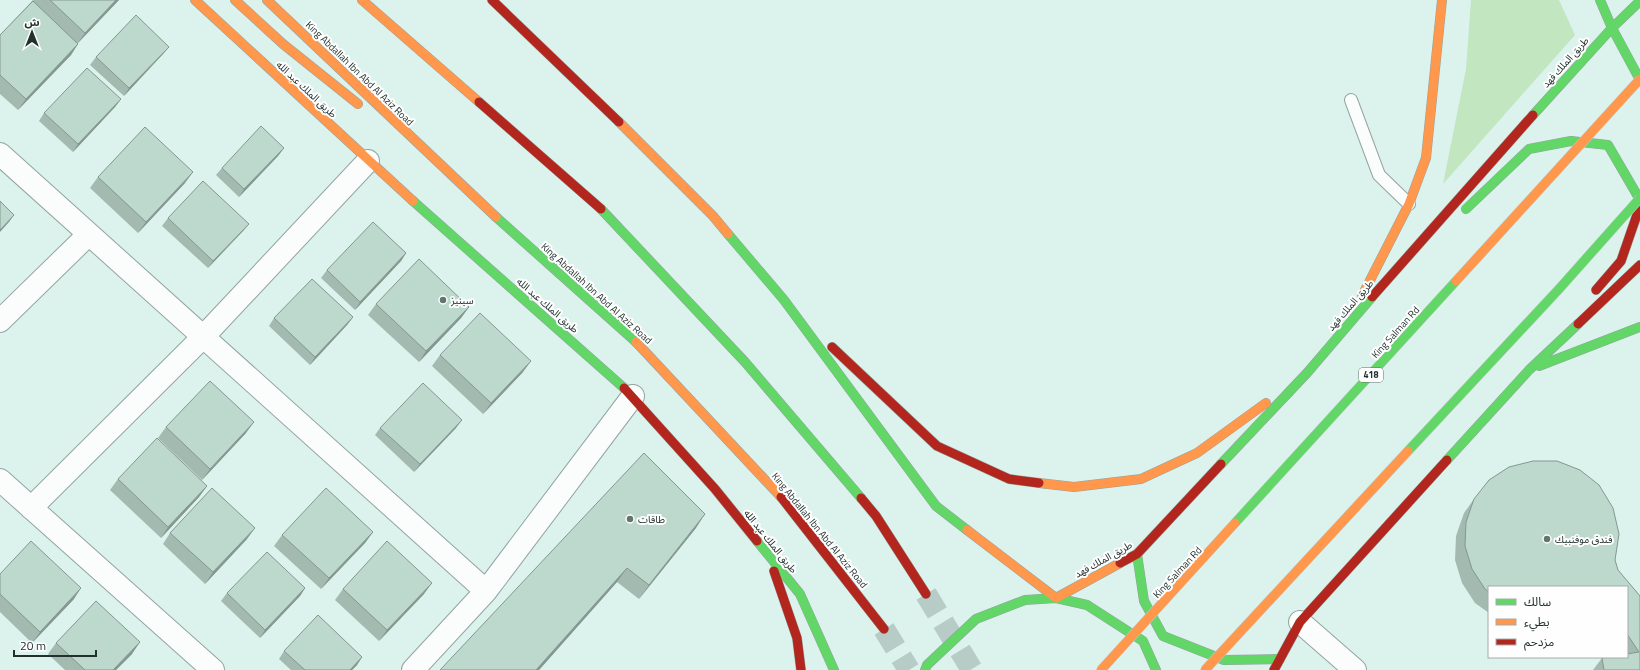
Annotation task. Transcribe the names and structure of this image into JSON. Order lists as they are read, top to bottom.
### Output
{
  "streets": {
    "main road": [
      "طريق الملك فهد",
      "King Abdallah Ibn Abd Al Aziz Road",
      "طريق الملك عبد الله",
      "King Salman Rd",
      "418"
    ]
  },
  "places": ["سينيز", "طاقات", "فندق موفنبيك"],
  "legend": ["سالك", "بطيء", "مزدحم"],
  "scale_bar": "20 m",
  "north": "top"
}
